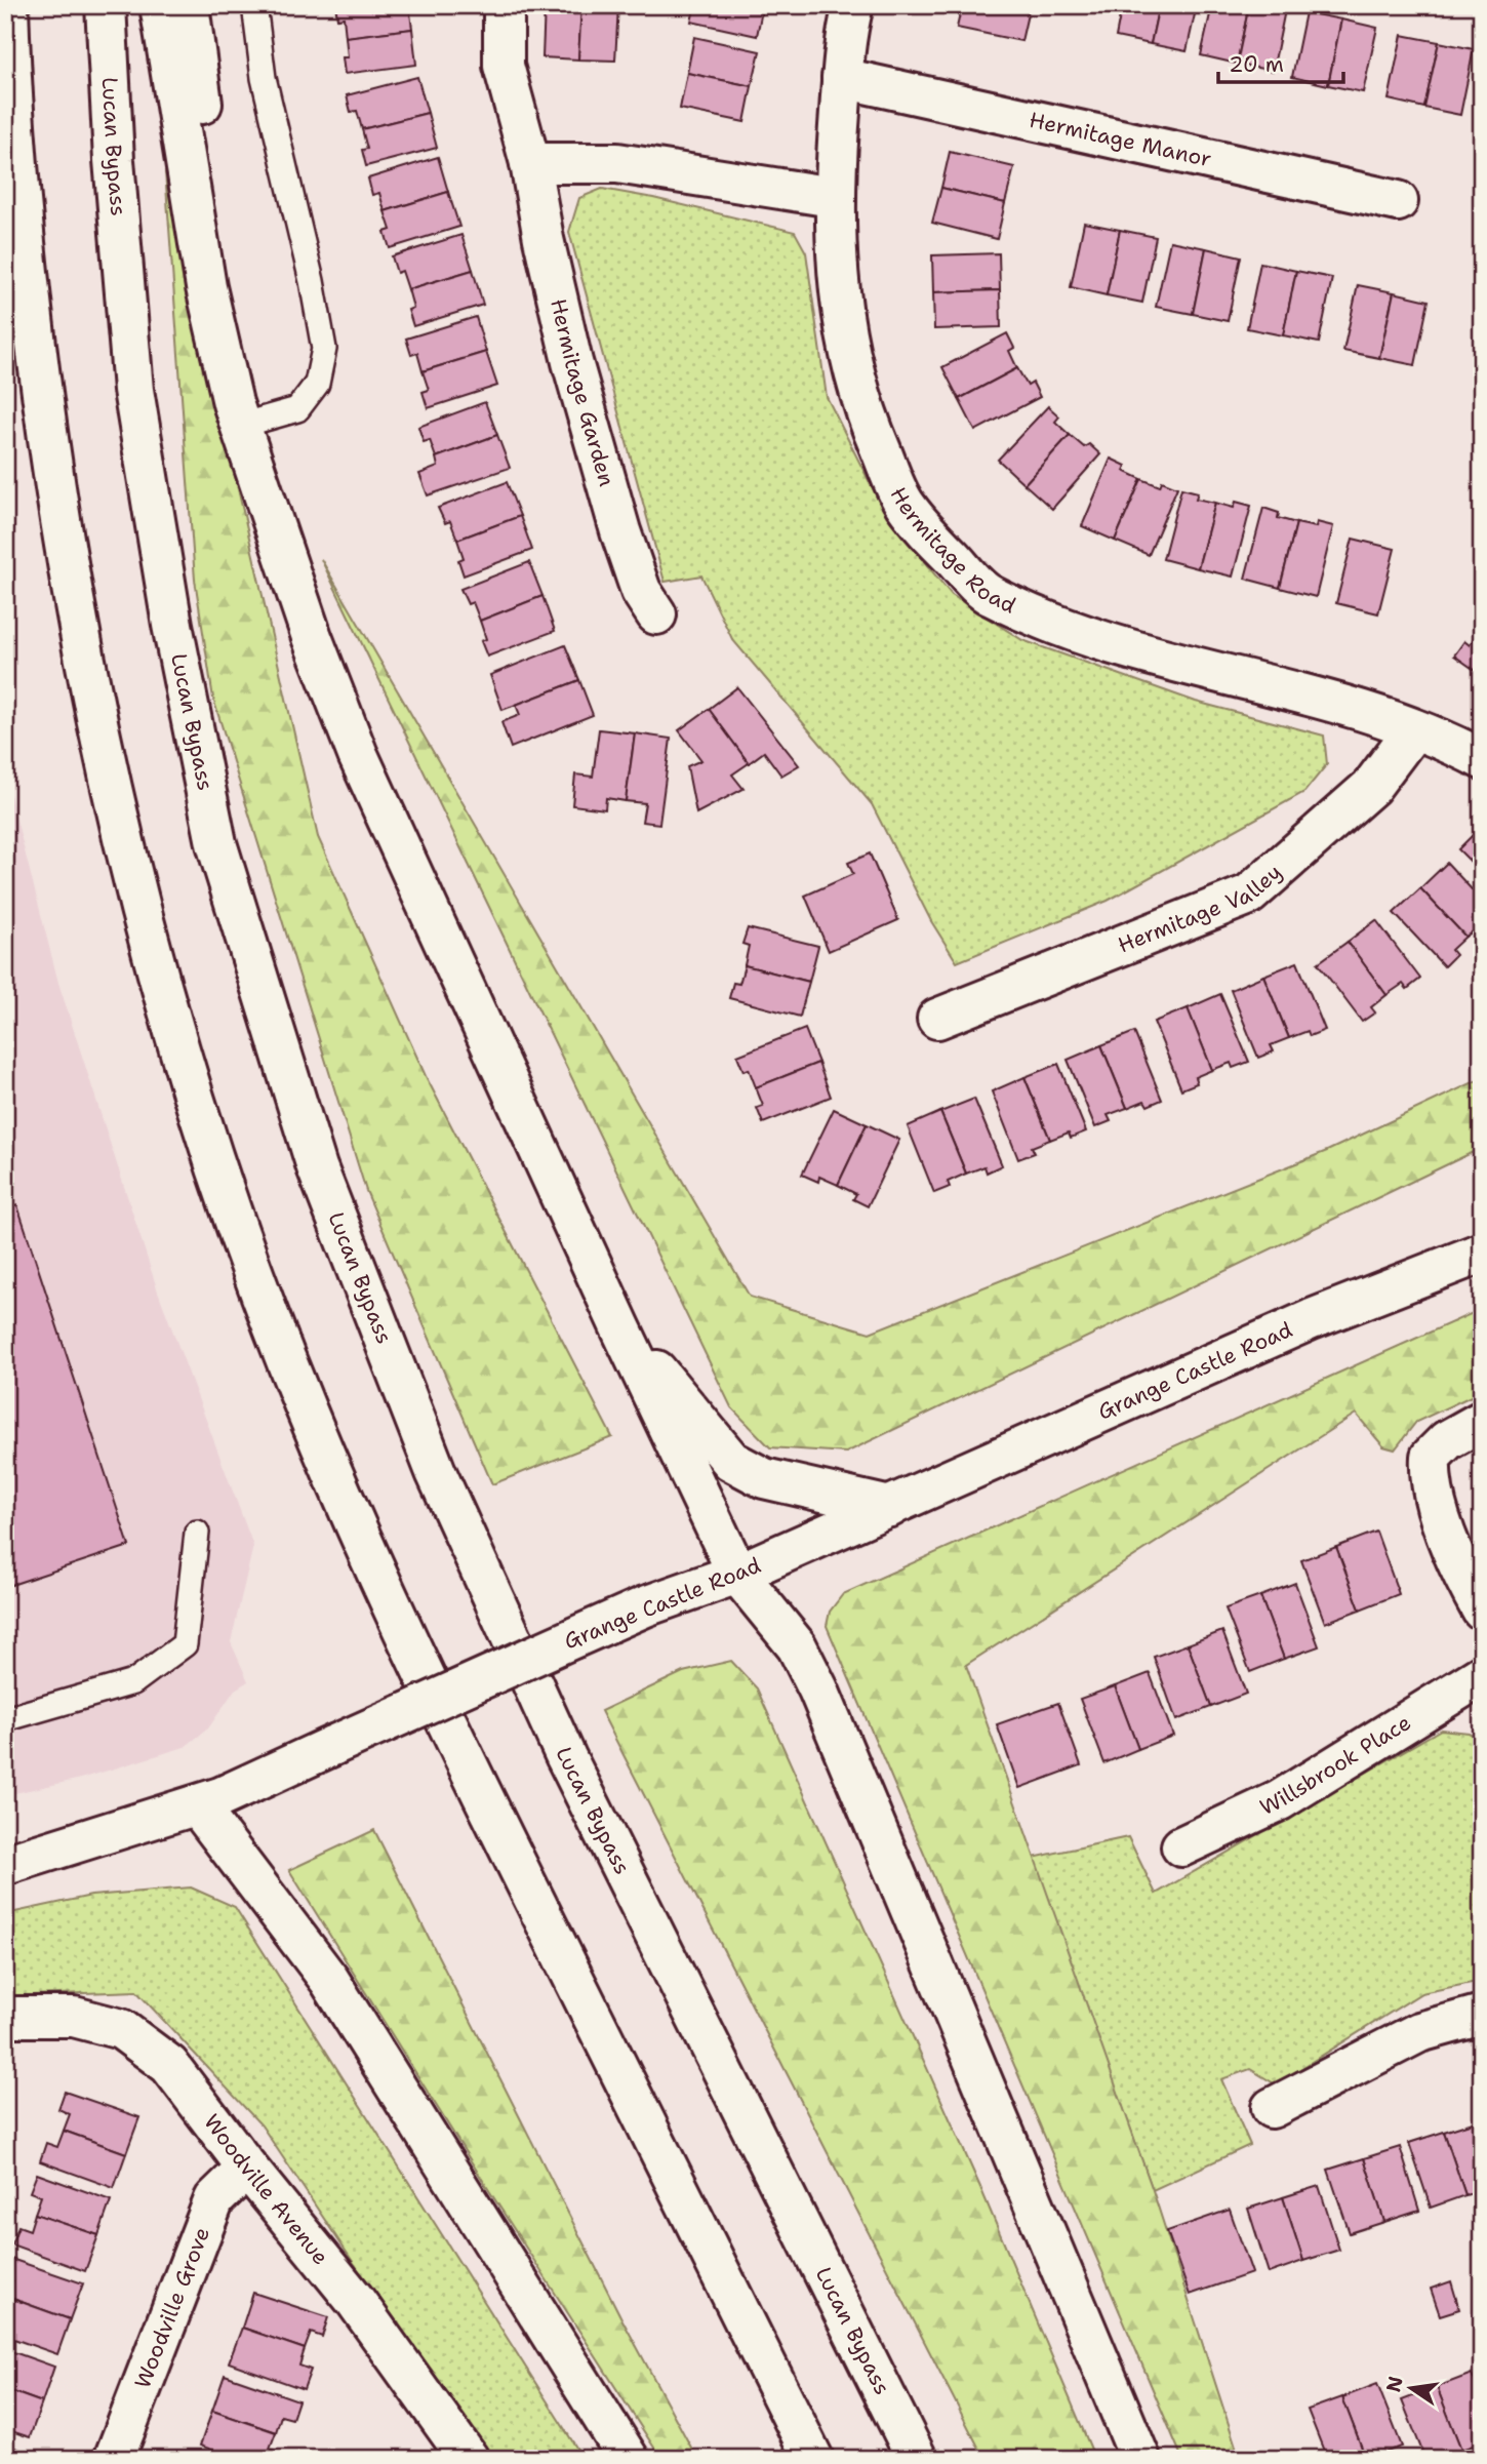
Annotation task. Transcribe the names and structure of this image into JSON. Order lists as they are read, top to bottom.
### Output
{
  "streets": {
    "main road": [
      "Hermitage Manor",
      "Lucan Bypass",
      "Hermitage Garden",
      "Hermitage Road",
      "Hermitage Valley",
      "Grange Castle Road",
      "Willsbrook Place",
      "Woodville Avenue",
      "Woodville Grove"
    ]
  },
  "crossings": [
    ["Hermitage Manor", "Hermitage Road"],
    ["Hermitage Road", "Hermitage Valley"],
    ["Woodville Avenue", "Woodville Grove"]
  ],
  "scale_bar": "20 m",
  "north": "left"
}
